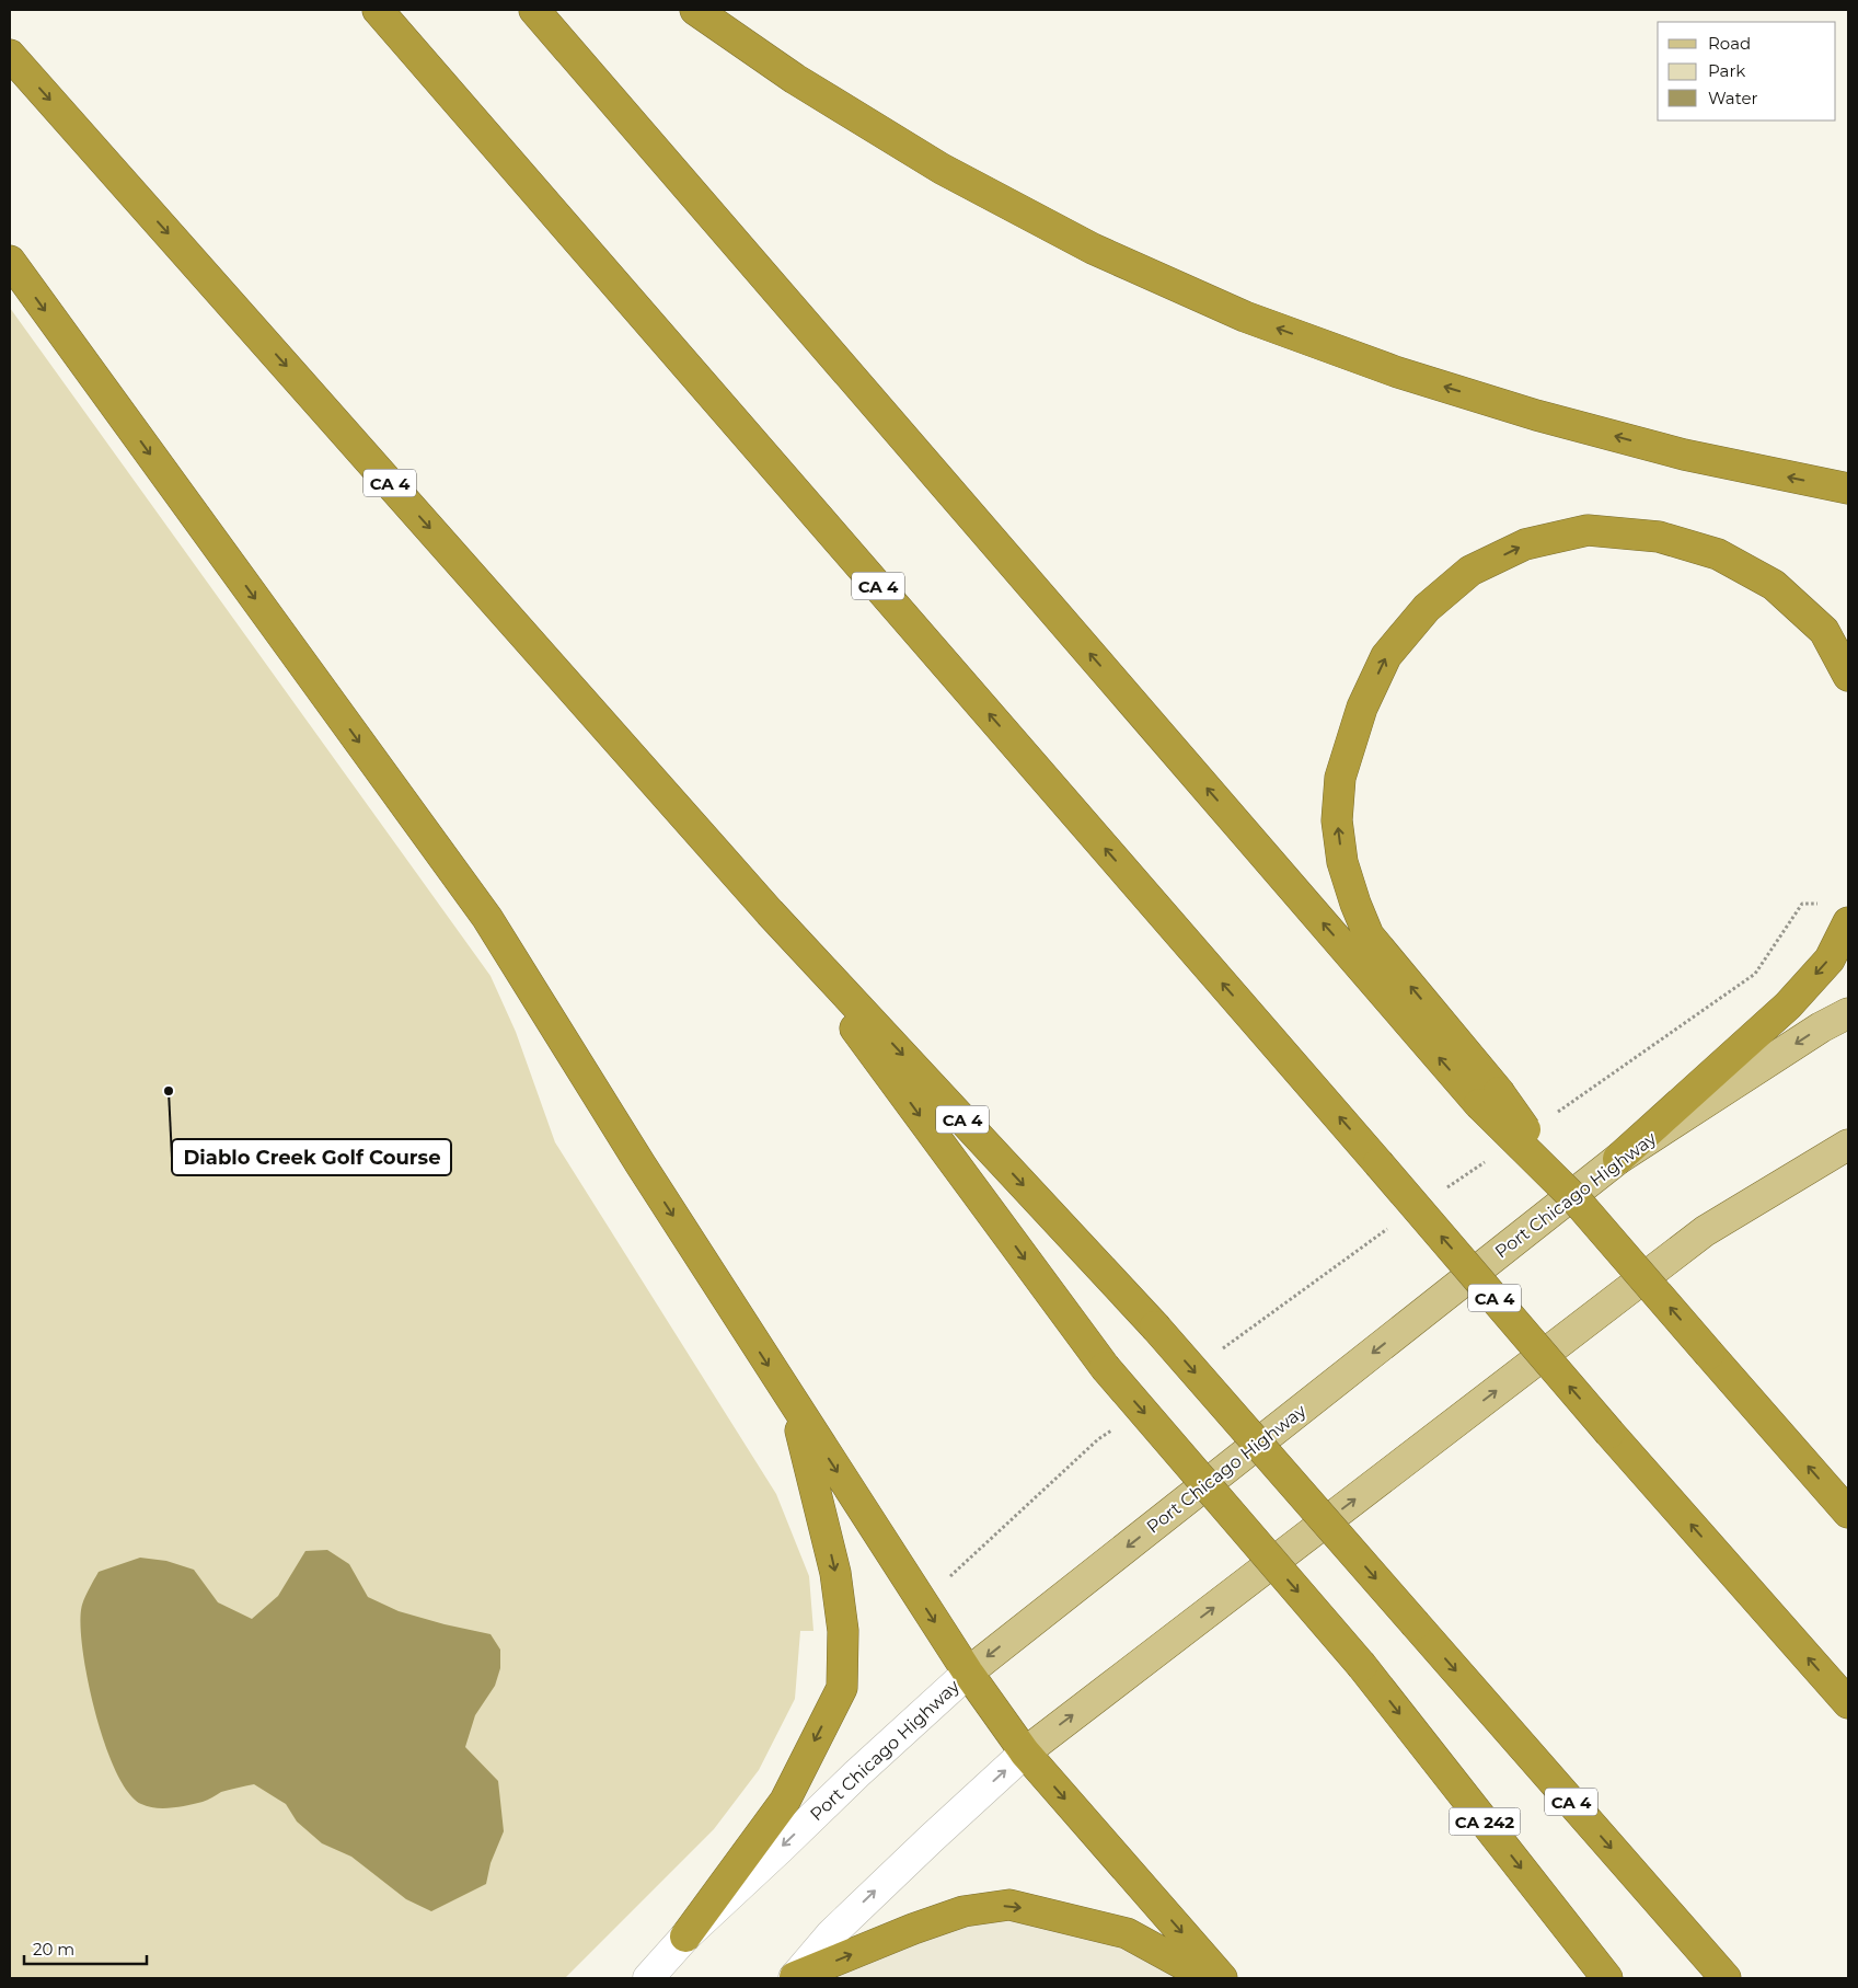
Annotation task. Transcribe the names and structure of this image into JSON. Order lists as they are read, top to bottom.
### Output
{
  "streets": {
    "highway": ["CA 4", "CA 242"],
    "main road": ["Port Chicago Highway"]
  },
  "crossings": [
    ["CA 4", "CA 242"]
  ],
  "places": ["Diablo Creek Golf Course"],
  "legend": ["Road", "Park", "Water"],
  "scale_bar": "20 m"
}
